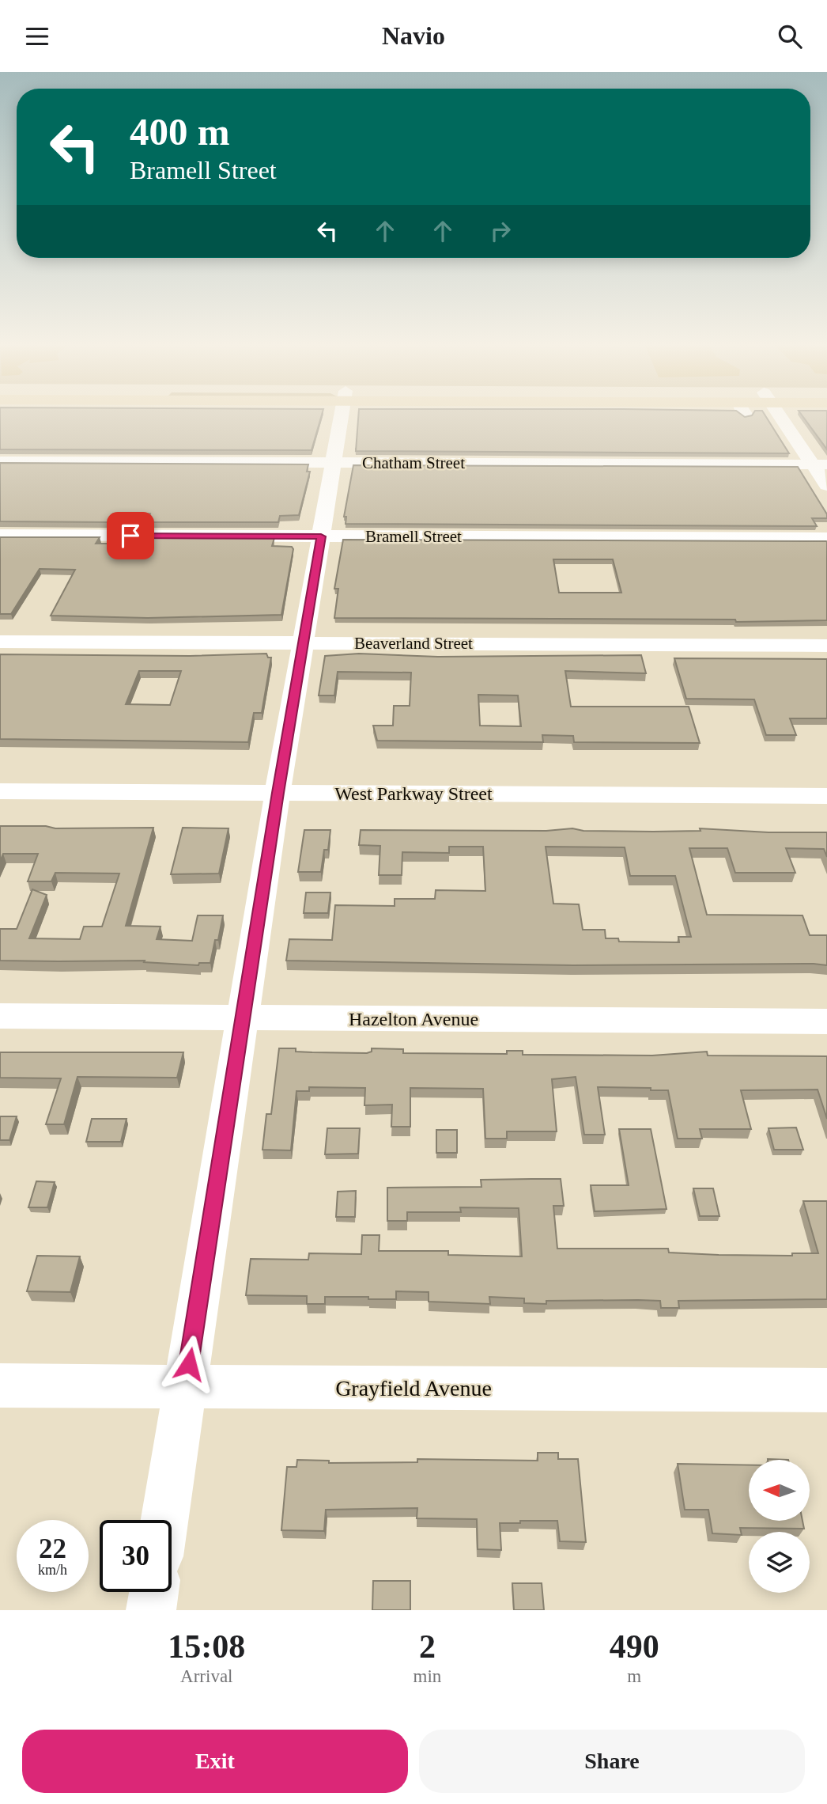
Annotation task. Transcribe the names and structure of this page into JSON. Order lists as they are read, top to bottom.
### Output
{
  "streets": {
    "street": [
      "Chatham Street",
      "Bramell Street",
      "Beaverland Street",
      "West Parkway Street",
      "Hazelton Avenue",
      "Grayfield Avenue"
    ]
  },
  "north": "left",
  "page": {
    "header": "Navio",
    "turn": ["400 m", "Bramell Street"],
    "speed": "22 km/h",
    "limit": "30",
    "eta": [
      "15:08",
      "Arrival",
      "2",
      "min",
      "490",
      "m"
    ],
    "buttons": ["Exit", "Share"]
  }
}
